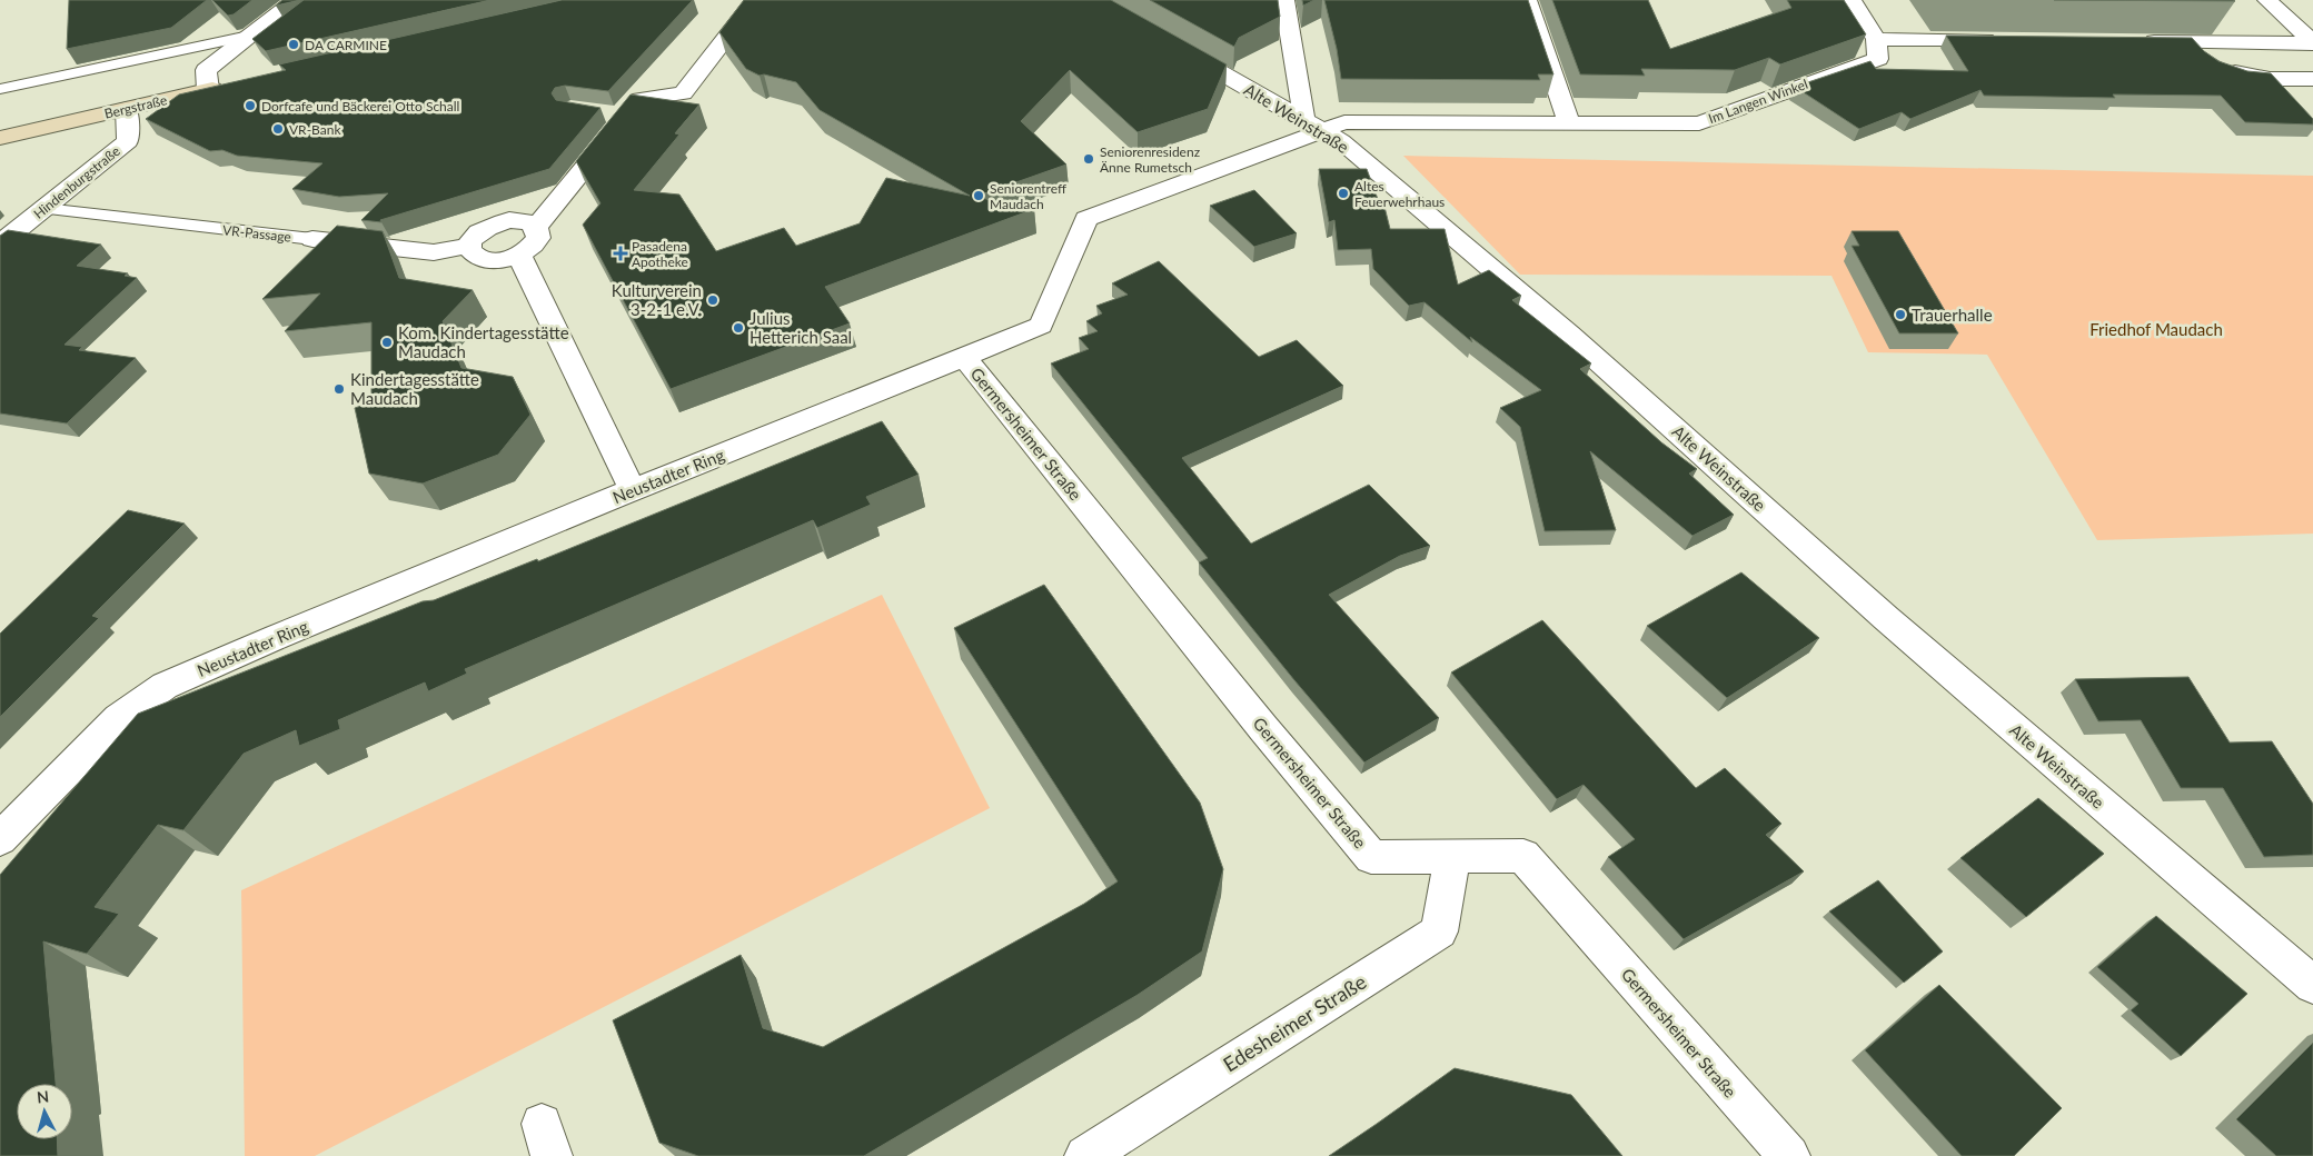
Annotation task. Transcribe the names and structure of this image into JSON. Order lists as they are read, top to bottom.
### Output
{
  "streets": {
    "street": [
      "Im Langen Winkel",
      "Bergstraße",
      "Alte Weinstraße",
      "Hindenburgstraße",
      "VR-Passage",
      "Germersheimer Straße",
      "Neustadter Ring",
      "Edesheimer Straße"
    ]
  },
  "crossings": [
    ["Im Langen Winkel", "Alte Weinstraße"],
    ["Im Langen Winkel", "Neustadter Ring"],
    ["Bergstraße", "Hindenburgstraße"],
    ["Alte Weinstraße", "Neustadter Ring"],
    ["Hindenburgstraße", "VR-Passage"],
    ["Germersheimer Straße", "Neustadter Ring"],
    ["Germersheimer Straße", "Edesheimer Straße"]
  ],
  "parks": ["Friedhof Maudach"],
  "places": {
    "other": [
      "DA CARMINE",
      "Dorfcafe und Bäckerei Otto Schall",
      "VR-Bank",
      "Seniorenresidenz Änne Rumetsch",
      "Altes Feuerwehrhaus",
      "Seniorentreff Maudach",
      "Kulturverein 3-2-1 e.V.",
      "Trauerhalle",
      "Julius Hetterich Saal",
      "Kom. Kindertagesstätte Maudach",
      "Kindertagesstätte Maudach"
    ],
    "health": ["Pasadena Apotheke"]
  },
  "north": "top"
}
